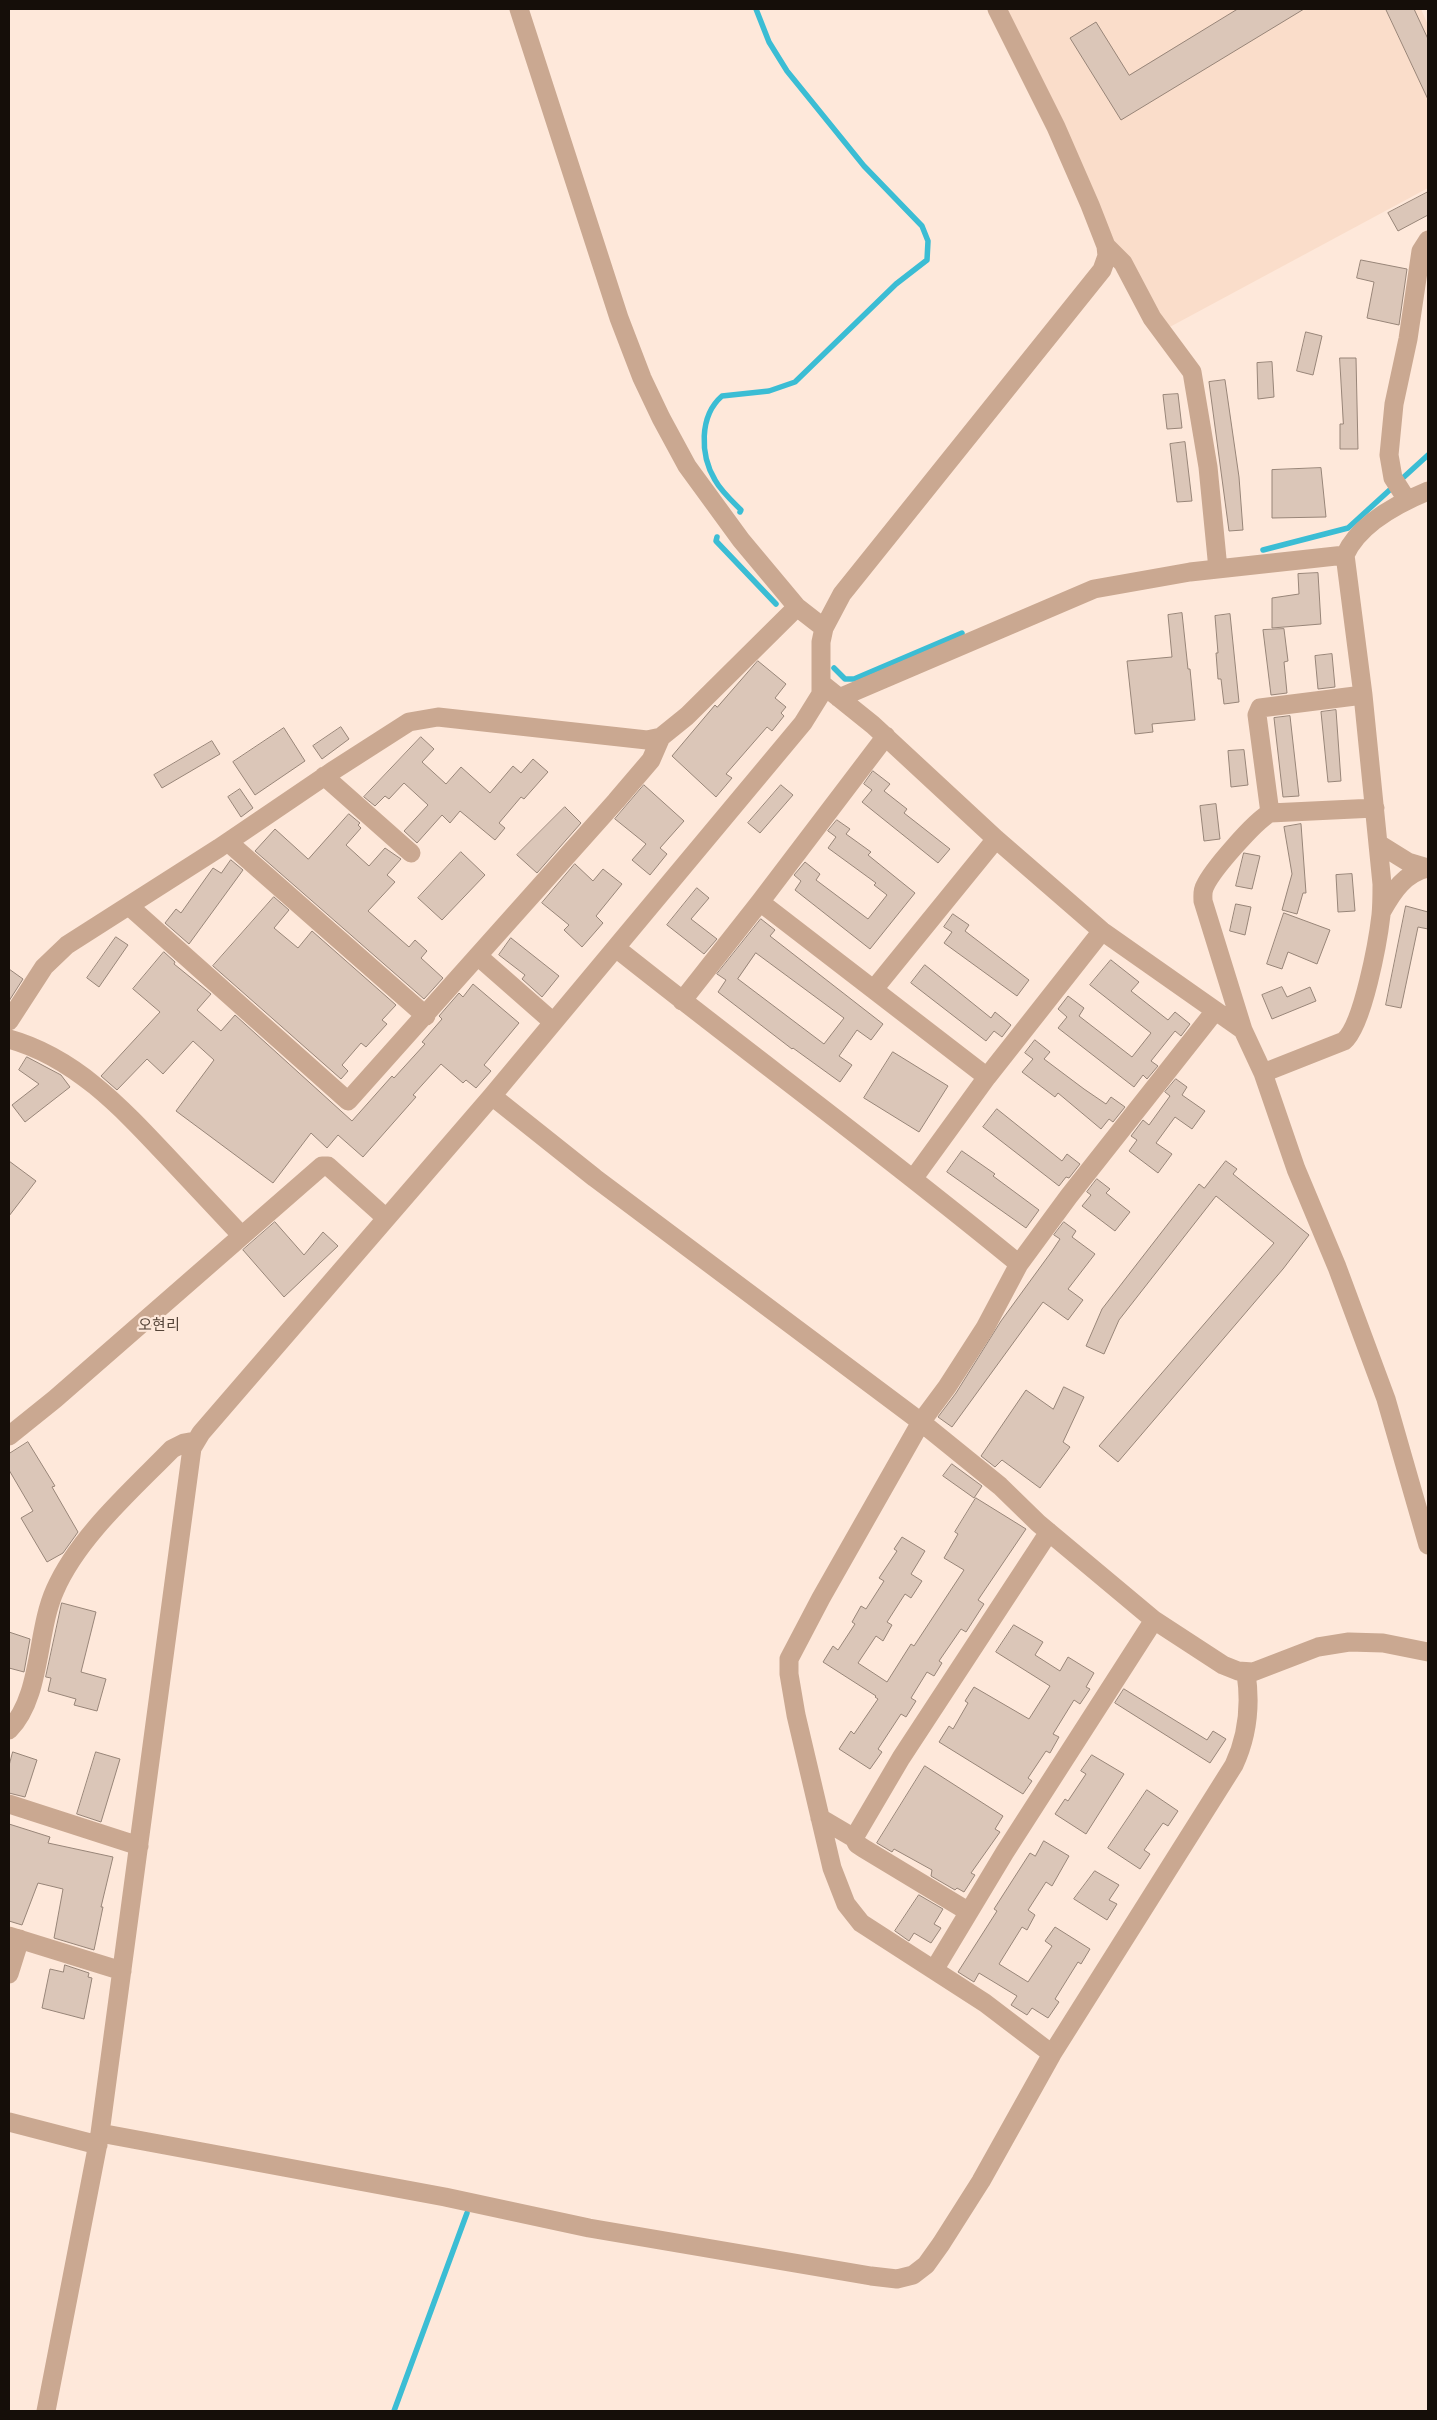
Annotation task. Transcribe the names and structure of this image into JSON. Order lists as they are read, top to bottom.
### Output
{
  "districts": ["오현리"]
}
